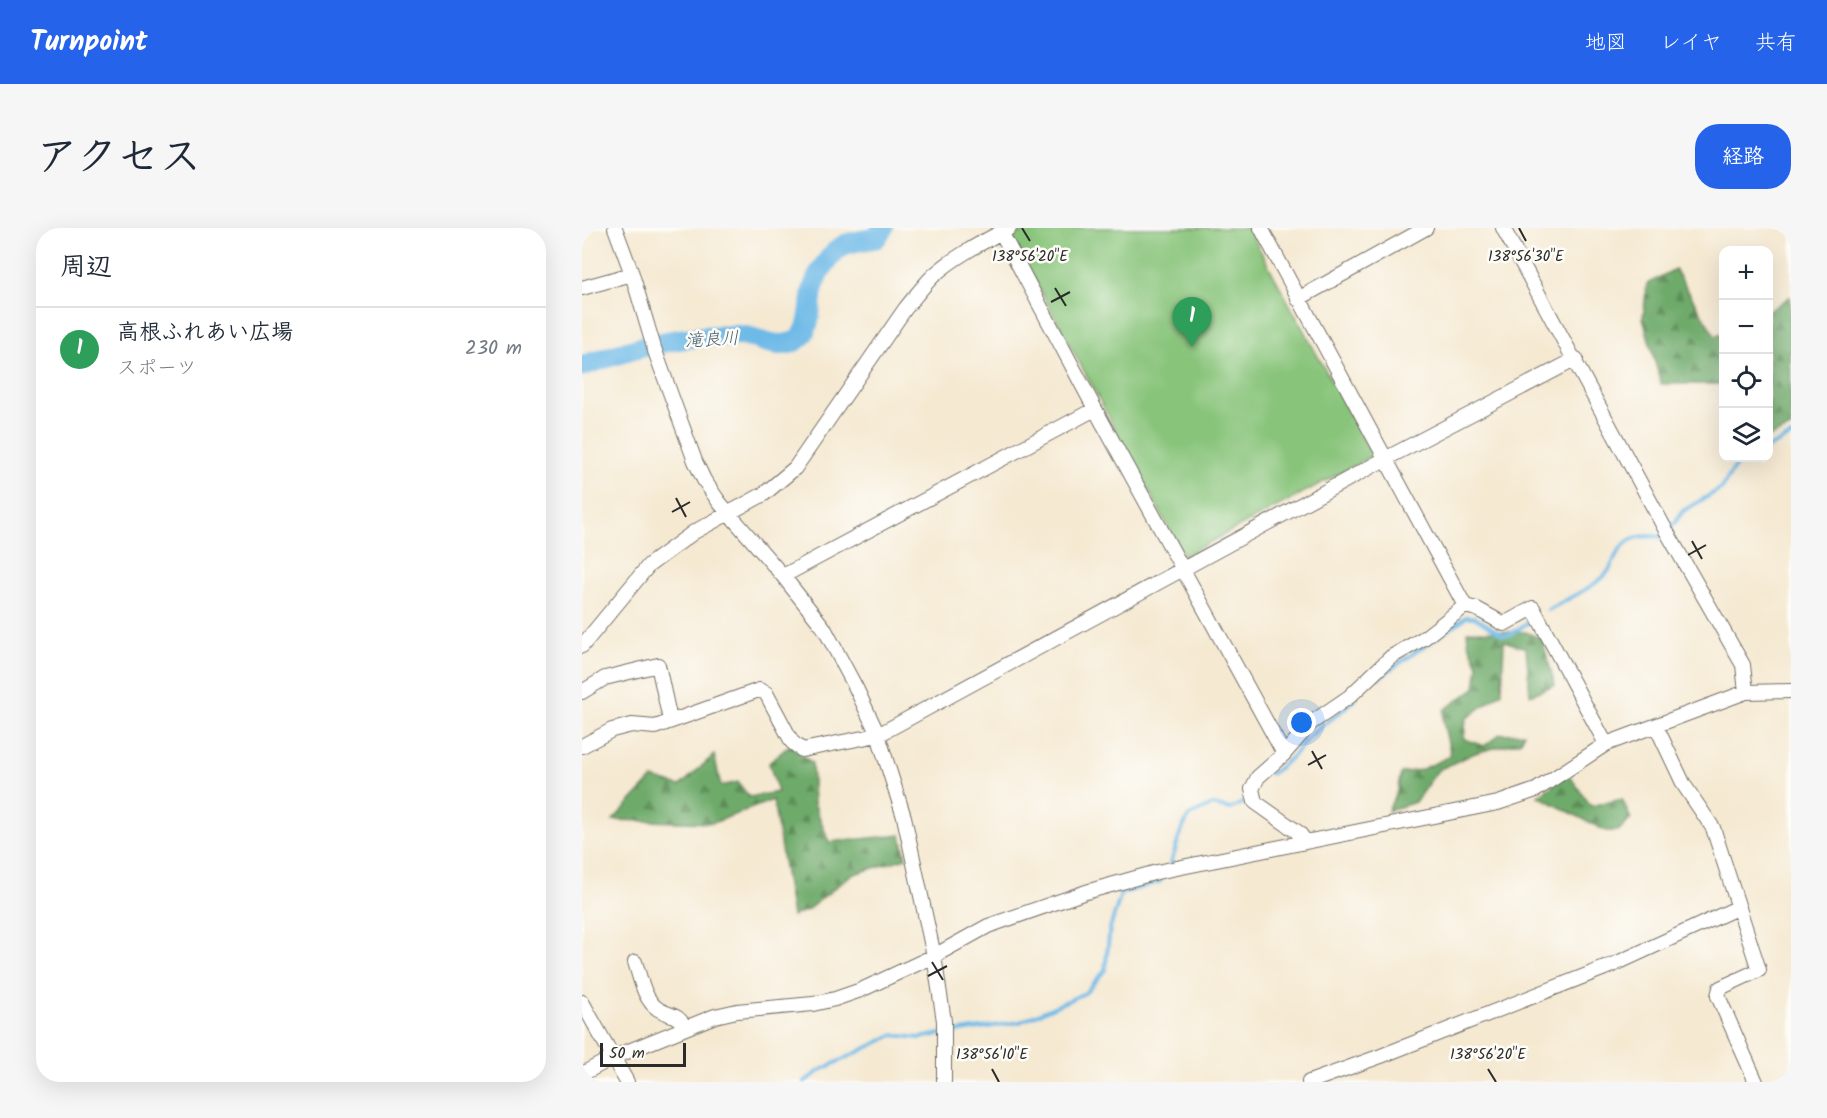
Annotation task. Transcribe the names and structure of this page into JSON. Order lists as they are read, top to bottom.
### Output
{
  "water": ["滝良川"],
  "scale_bar": "50 m",
  "page": {
    "header": "Turnpoint",
    "nav": ["地図", "レイヤ", "共有"],
    "title": "アクセス",
    "buttons": "経路",
    "heading": "周辺",
    "map_buttons": ["+", "−"],
    "pins": "1",
    "list": [
      {
        "mark": "1",
        "name": "高根ふれあい広場",
        "note": "スポーツ",
        "value": "230 m"
      }
    ],
    "scale": "50 m"
  },
  "coordinates": ["138°56'20\"E", "138°56'30\"E", "138°56'10\"E"]
}
